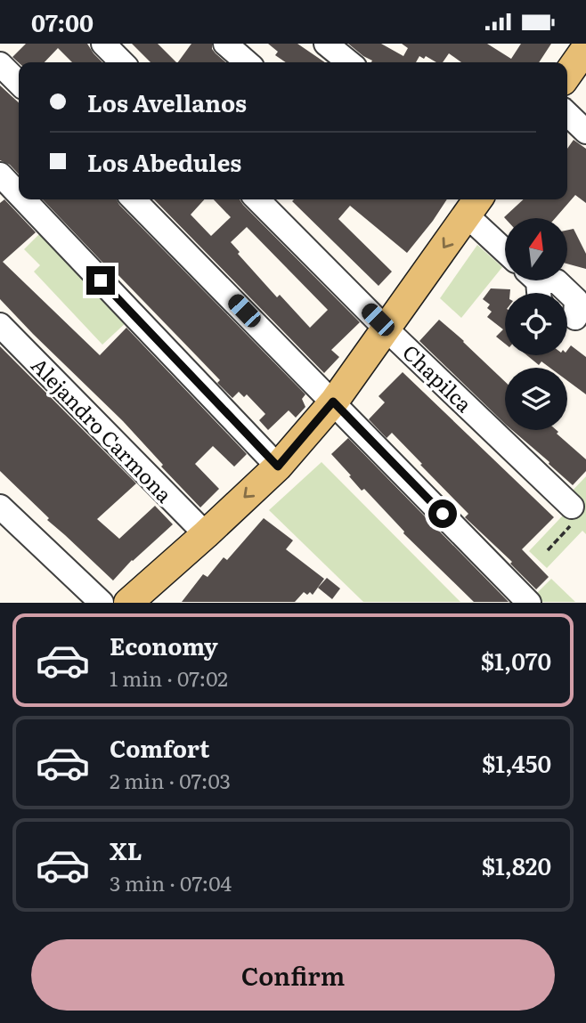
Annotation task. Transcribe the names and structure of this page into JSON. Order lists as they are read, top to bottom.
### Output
{
  "streets": {
    "street": ["Chapilca", "Alejandro Carmona"]
  },
  "north": "top",
  "page": {
    "status": "07:00",
    "banner": ["Los Avellanos", "Los Abedules"],
    "list": [
      {
        "name": "Economy",
        "note": "1 min · 07:02",
        "value": "$1,070"
      },
      {
        "name": "Comfort",
        "note": "2 min · 07:03",
        "value": "$1,450"
      },
      {
        "name": "XL",
        "note": "3 min · 07:04",
        "value": "$1,820"
      }
    ],
    "buttons": "Confirm"
  }
}
